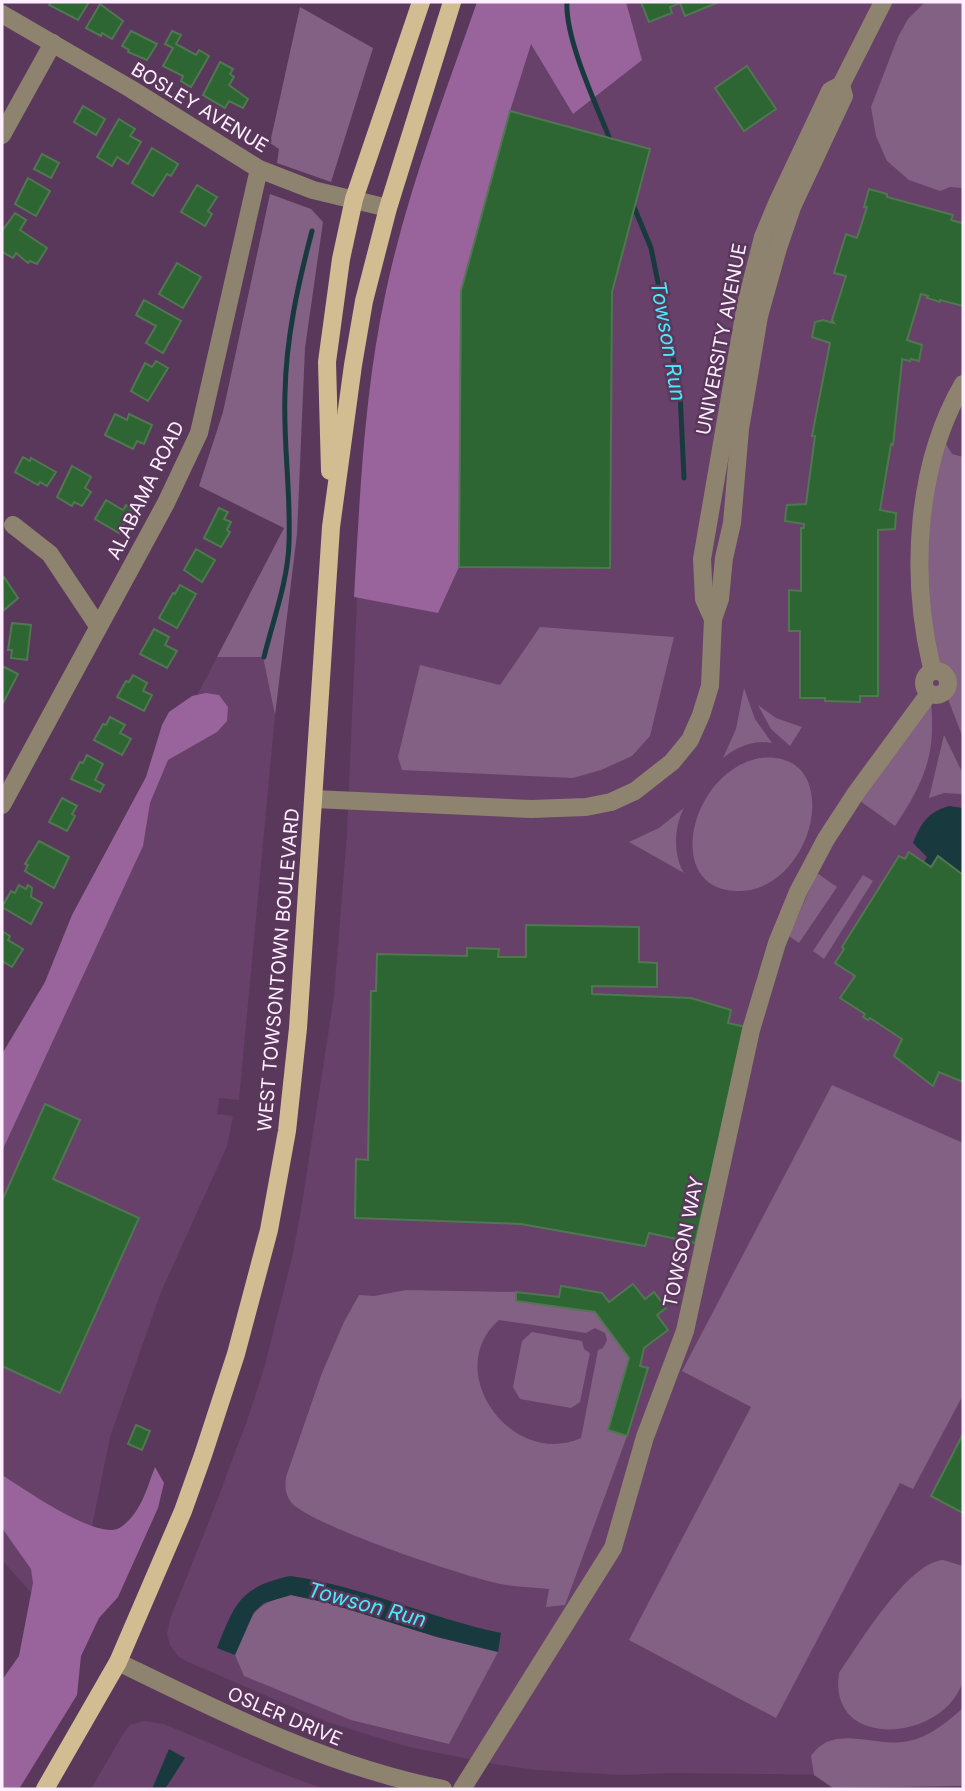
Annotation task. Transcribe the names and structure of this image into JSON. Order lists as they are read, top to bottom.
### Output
{
  "streets": {
    "main road": ["WEST TOWSONTOWN BOULEVARD"],
    "street": [
      "BOSLEY AVENUE",
      "UNIVERSITY AVENUE",
      "ALABAMA ROAD",
      "TOWSON WAY",
      "OSLER DRIVE"
    ]
  },
  "crossings": [
    ["BOSLEY AVENUE", "ALABAMA ROAD"],
    ["BOSLEY AVENUE", "WEST TOWSONTOWN BOULEVARD"],
    ["UNIVERSITY AVENUE", "WEST TOWSONTOWN BOULEVARD"],
    ["WEST TOWSONTOWN BOULEVARD", "OSLER DRIVE"]
  ],
  "water": ["Towson Run"]
}
